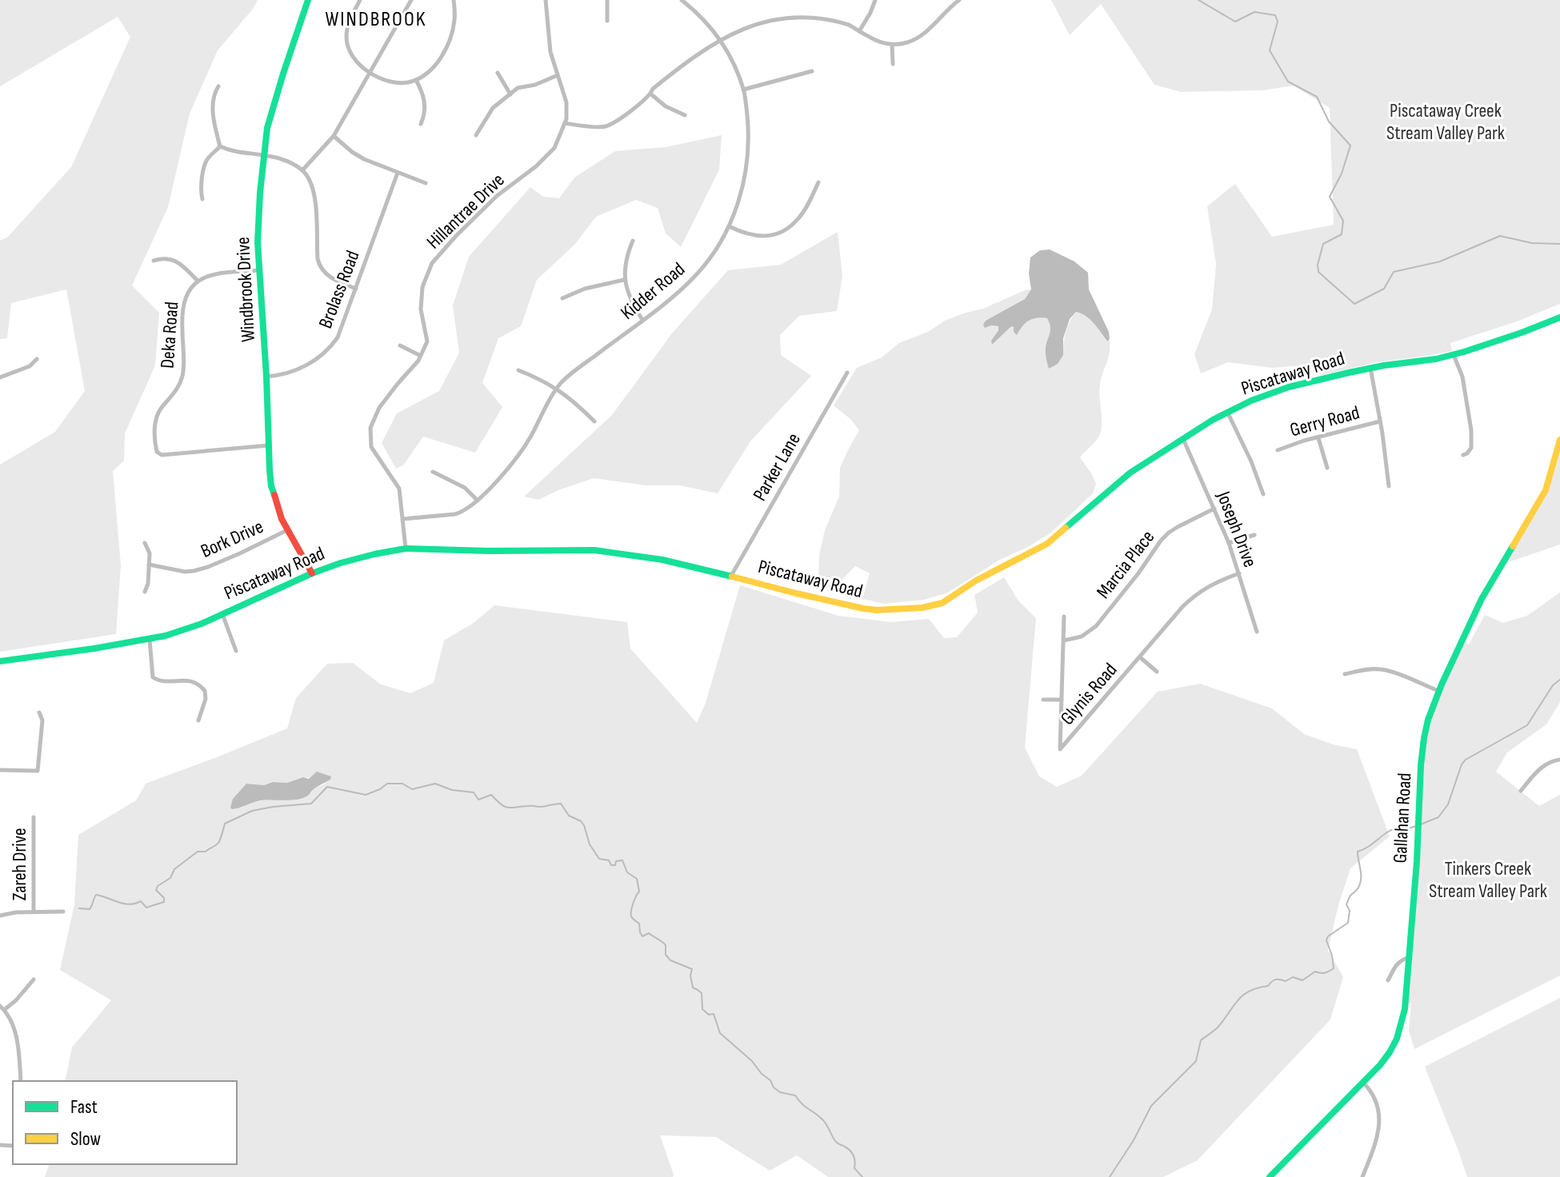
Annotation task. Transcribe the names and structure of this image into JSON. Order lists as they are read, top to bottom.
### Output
{
  "streets": {
    "main road": ["Windbrook Drive", "Piscataway Road", "Gallahan Road"],
    "street": [
      "Hillantrae Drive",
      "Brolass Road",
      "Kidder Road",
      "Deka Road",
      "Gerry Road",
      "Parker Lane",
      "Joseph Drive",
      "Bork Drive",
      "Marcia Place",
      "Glynis Road",
      "Zareh Drive"
    ]
  },
  "crossings": [
    ["Windbrook Drive", "Brolass Road"],
    ["Windbrook Drive", "Deka Road"],
    ["Windbrook Drive", "Piscataway Road"],
    ["Windbrook Drive", "Bork Drive"],
    ["Piscataway Road", "Parker Lane"],
    ["Piscataway Road", "Joseph Drive"],
    ["Joseph Drive", "Marcia Place"],
    ["Joseph Drive", "Glynis Road"],
    ["Marcia Place", "Glynis Road"]
  ],
  "districts": ["WINDBROOK"],
  "parks": ["Piscataway Creek Stream Valley Park", "Tinkers Creek Stream Valley Park"],
  "legend": ["Fast", "Slow"]
}
